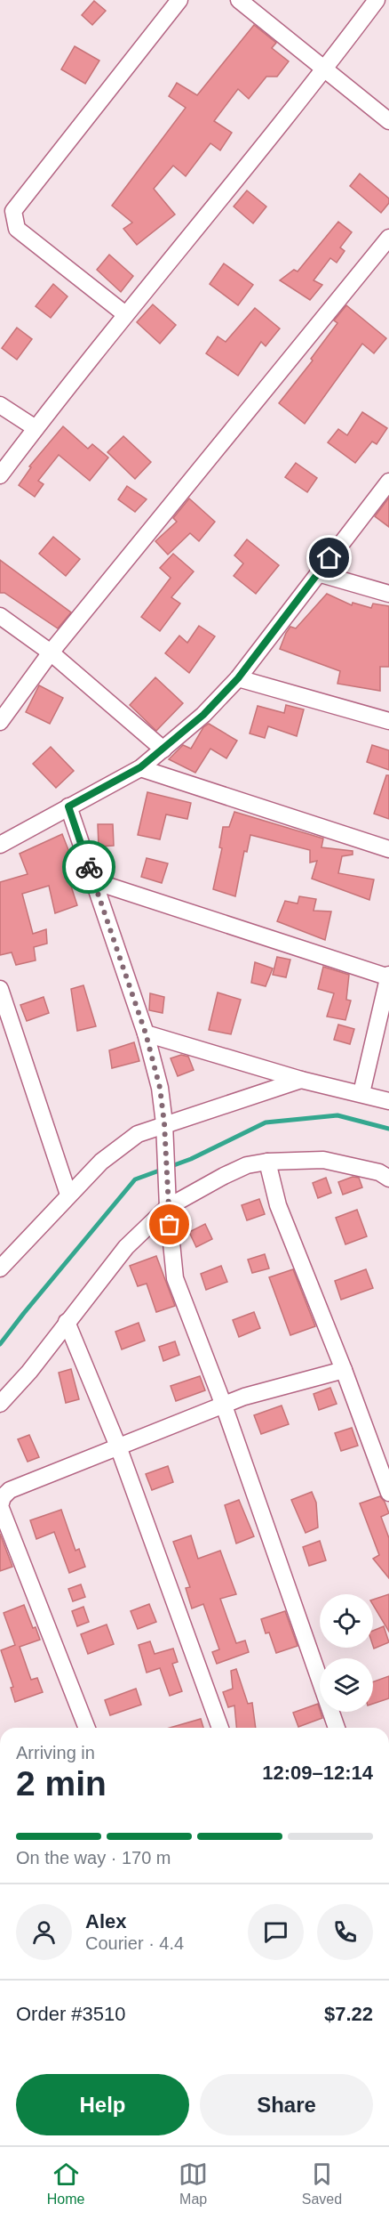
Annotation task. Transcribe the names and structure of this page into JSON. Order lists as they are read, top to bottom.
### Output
{
  "page": {
    "heading": ["2 min", "Arriving in", "12:09–12:14"],
    "panel": [
      "Alex",
      "Courier · 4.4",
      "Order #3510",
      "$7.22"
    ],
    "bar": "On the way · 170 m",
    "buttons": ["Help", "Share"],
    "tabs": ["Home", "Map", "Saved"]
  }
}
